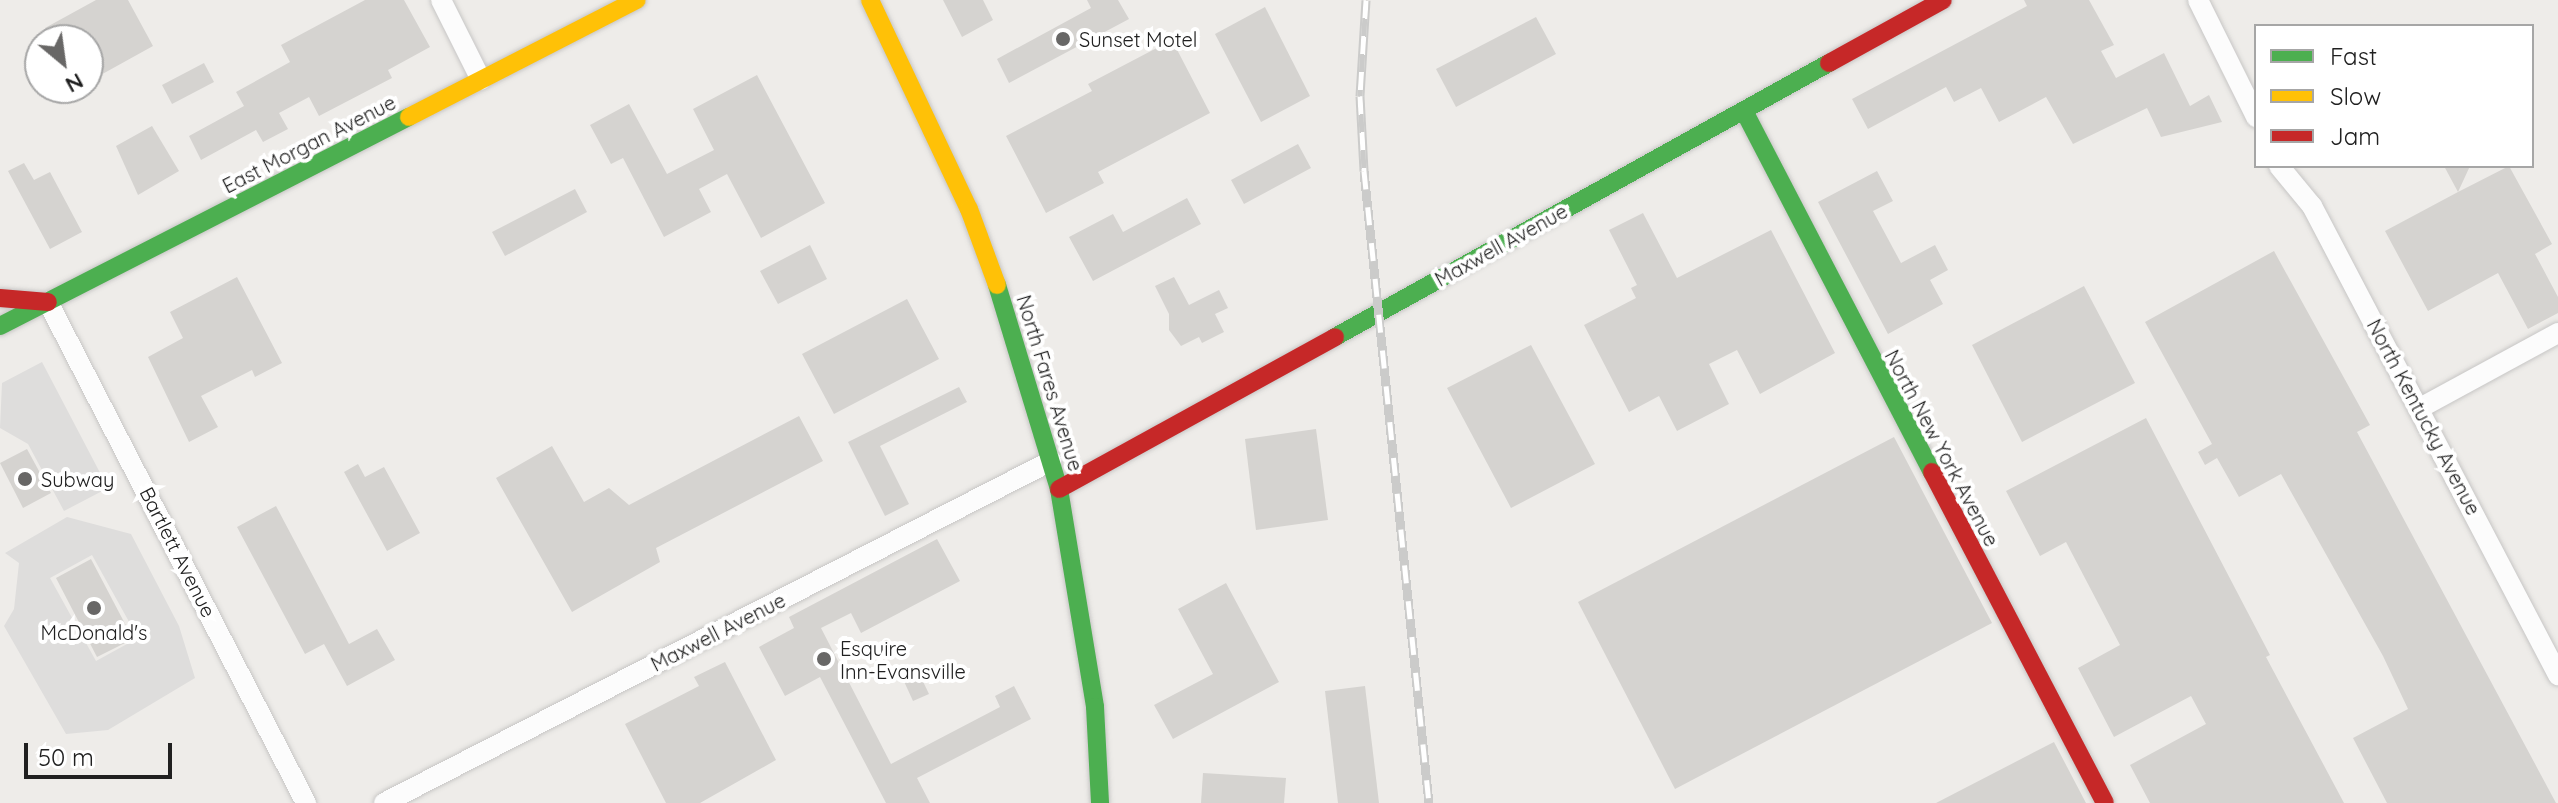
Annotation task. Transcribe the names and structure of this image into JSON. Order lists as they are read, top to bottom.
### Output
{
  "streets": {
    "main road": [
      "East Morgan Avenue",
      "Maxwell Avenue",
      "North Fares Avenue",
      "North New York Avenue"
    ],
    "street": ["North Kentucky Avenue", "Bartlett Avenue"]
  },
  "crossings": [
    ["East Morgan Avenue", "Bartlett Avenue"],
    ["Maxwell Avenue", "North Fares Avenue"],
    ["Maxwell Avenue", "North New York Avenue"]
  ],
  "places": [
    "Sunset Motel",
    "Subway",
    "McDonald's",
    "Esquire Inn-Evansville"
  ],
  "legend": ["Fast", "Slow", "Jam"],
  "scale_bar": "50 m",
  "north": "bottom right"
}
